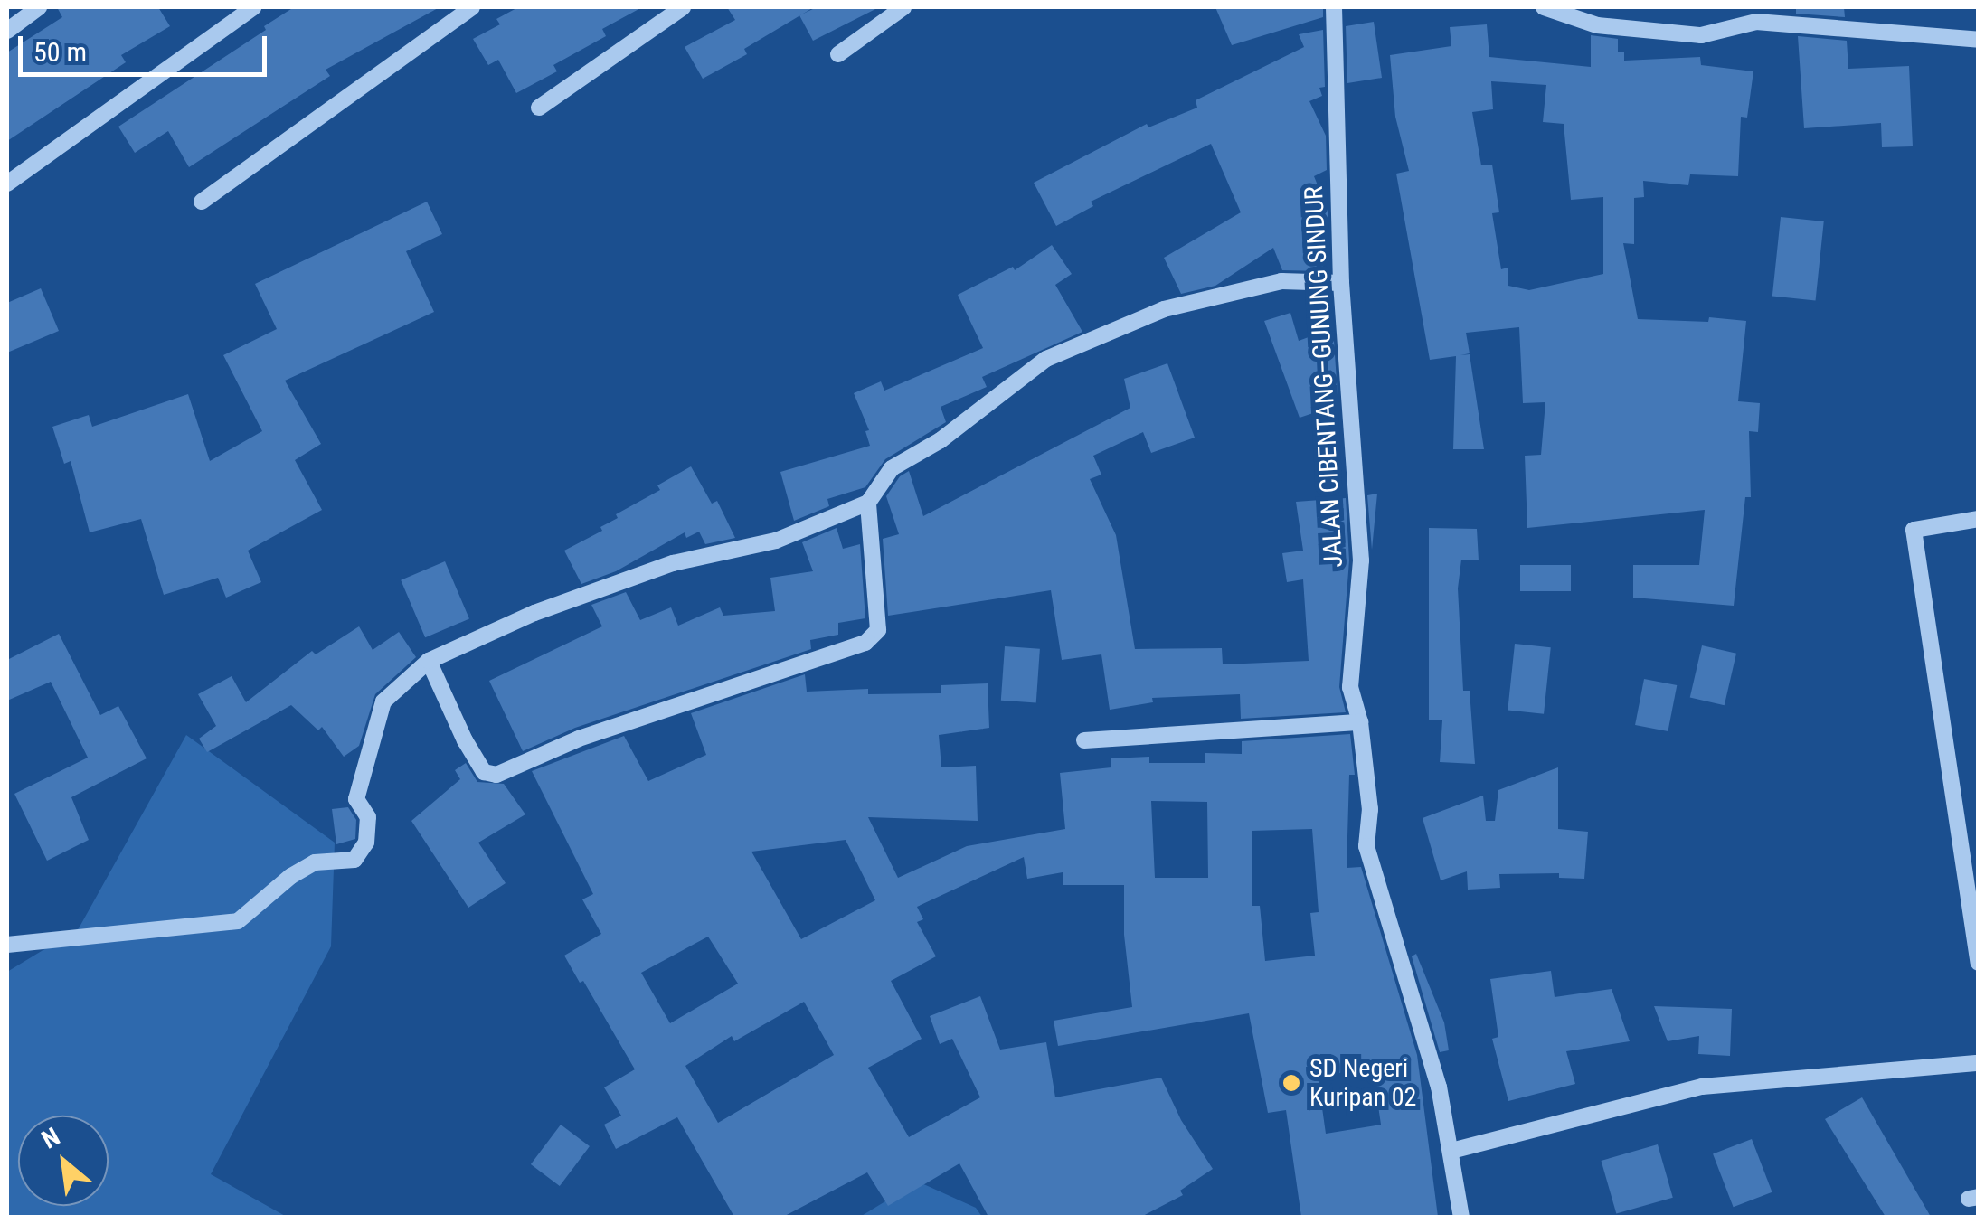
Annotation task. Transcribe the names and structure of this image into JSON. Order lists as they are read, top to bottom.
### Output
{
  "streets": {
    "street": ["JALAN CIBENTANG–GUNUNG SINDUR"]
  },
  "places": ["SD Negeri Kuripan 02"],
  "scale_bar": "50 m",
  "north": "top left"
}
